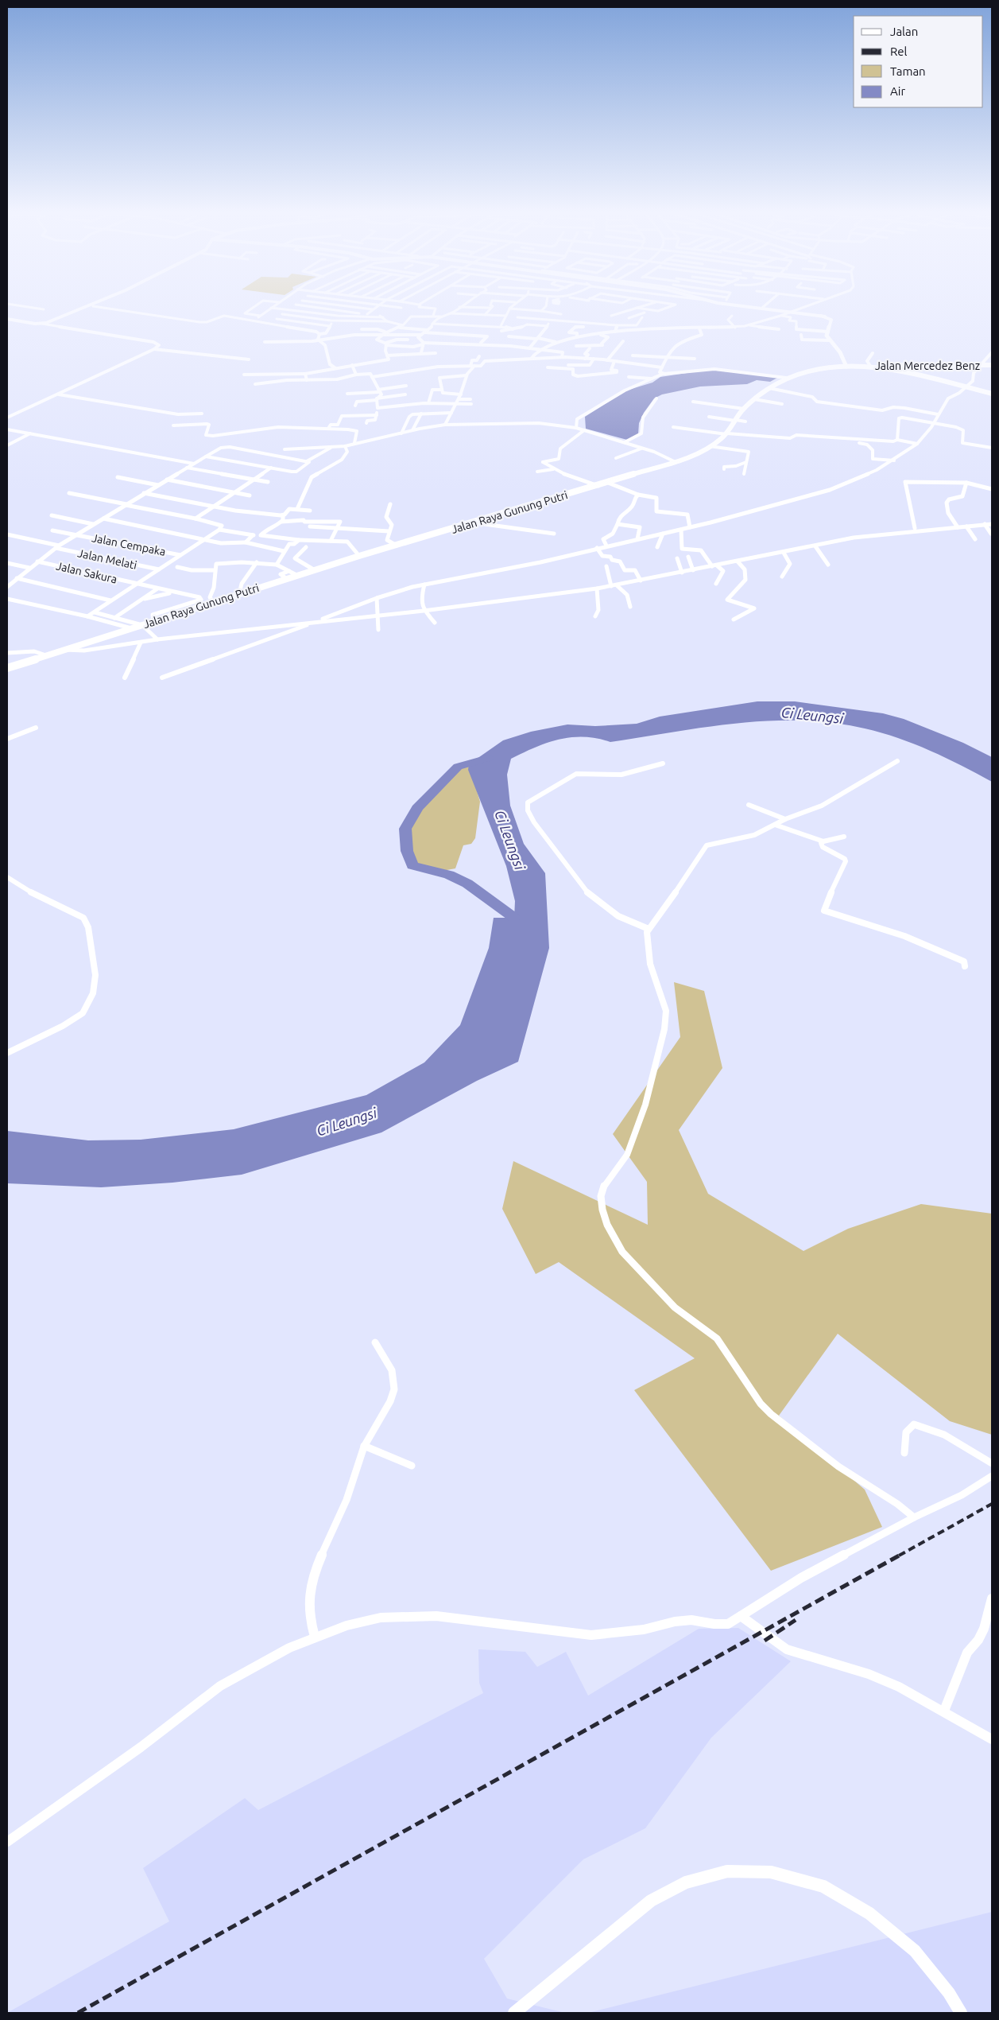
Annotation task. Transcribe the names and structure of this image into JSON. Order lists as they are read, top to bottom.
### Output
{
  "streets": {
    "main road": ["Jalan Mercedez Benz", "Jalan Raya Gunung Putri"],
    "street": ["Jalan Cempaka", "Jalan Melati", "Jalan Sakura"]
  },
  "crossings": [
    ["Jalan Mercedez Benz", "Jalan Raya Gunung Putri"],
    ["Jalan Raya Gunung Putri", "Jalan Sakura"]
  ],
  "water": ["Ci Leungsi"],
  "legend": [
    "Jalan",
    "Rel",
    "Taman",
    "Air"
  ]
}
